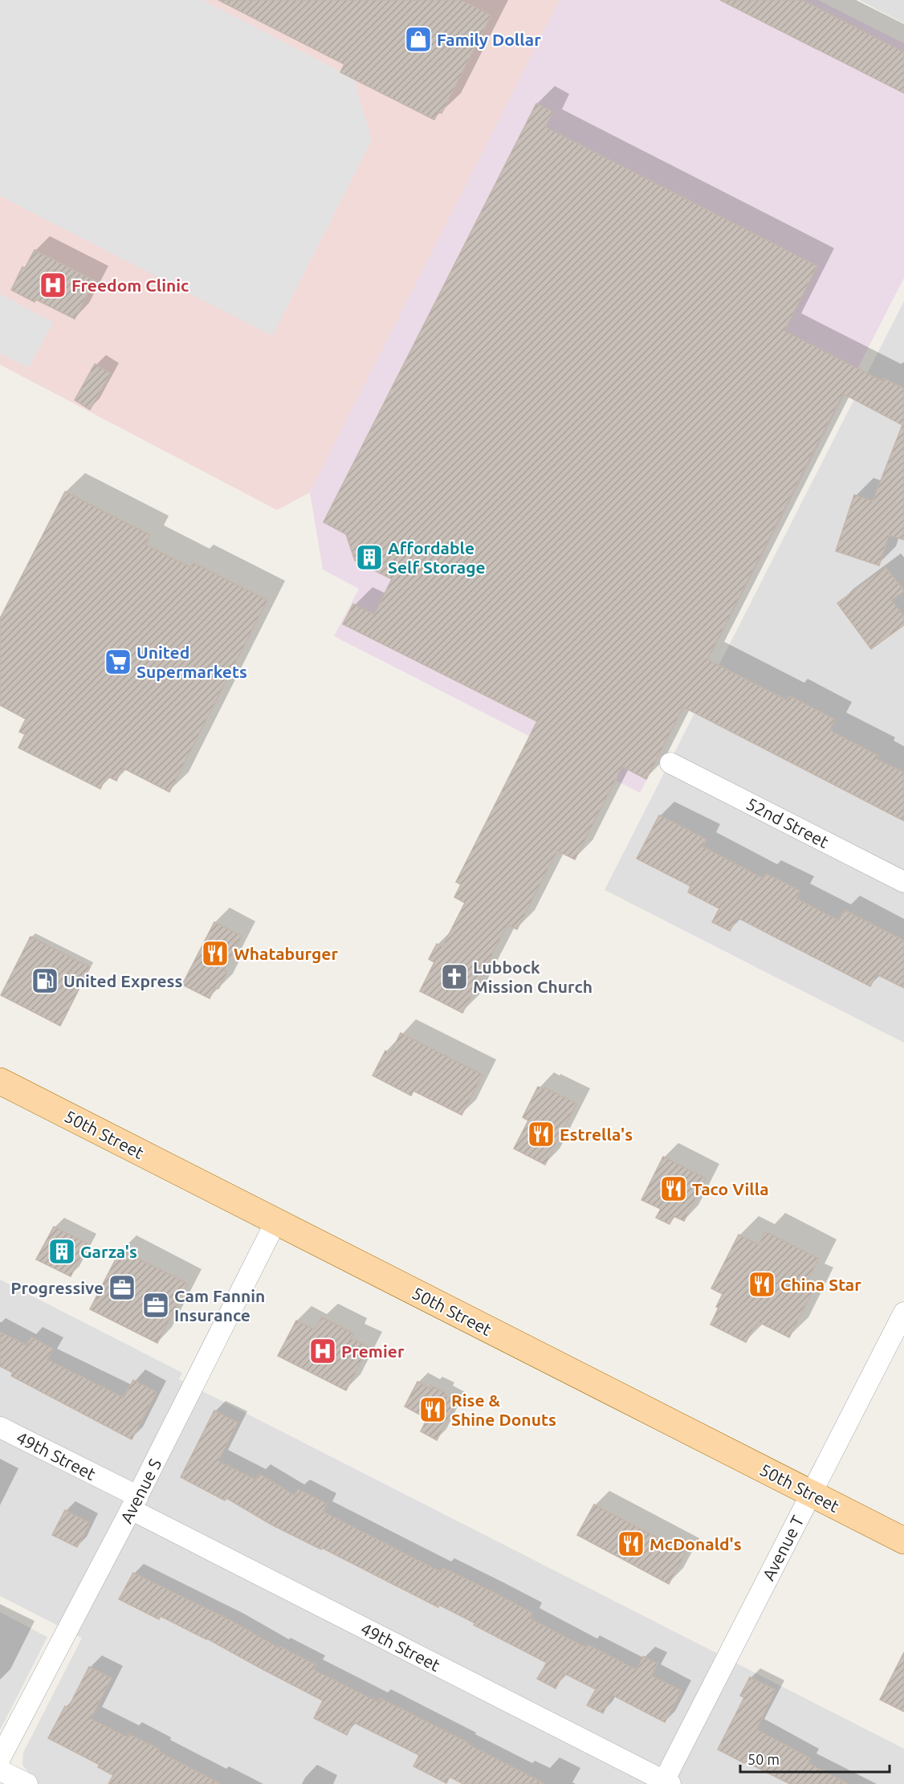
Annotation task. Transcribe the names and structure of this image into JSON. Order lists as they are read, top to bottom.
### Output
{
  "streets": {
    "main road": ["50th Street"],
    "street": [
      "52nd Street",
      "49th Street",
      "Avenue S",
      "Avenue T"
    ]
  },
  "crossings": [
    ["50th Street", "Avenue S"],
    ["50th Street", "Avenue T"],
    ["49th Street", "Avenue S"],
    ["49th Street", "Avenue T"]
  ],
  "places": {
    "shop": ["Family Dollar"],
    "hospital": ["Freedom Clinic", "Premier"],
    "building": ["Affordable Self Storage", "Garza's"],
    "supermarket": ["United Supermarkets"],
    "restaurant": [
      "Whataburger",
      "Estrella's",
      "Taco Villa",
      "China Star",
      "Rise & Shine Donuts",
      "McDonald's"
    ],
    "church": ["Lubbock Mission Church"],
    "fuel station": ["United Express"],
    "office": ["Progressive", "Cam Fannin Insurance"]
  },
  "scale_bar": "50 m"
}
